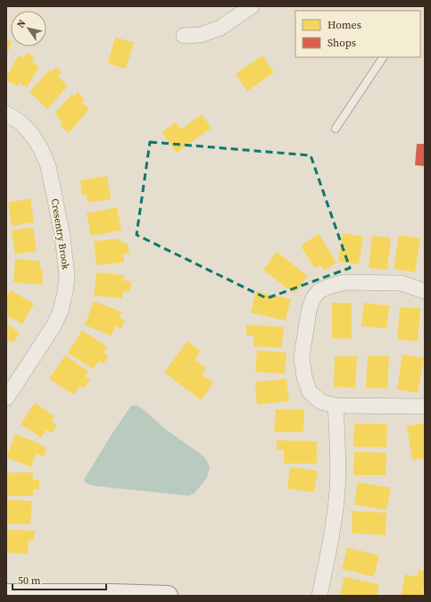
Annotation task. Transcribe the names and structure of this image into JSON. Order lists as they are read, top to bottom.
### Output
{
  "streets": {
    "street": ["Cresentry Brook"]
  },
  "legend": ["Homes", "Shops"],
  "scale_bar": "50 m",
  "north": "top left"
}
